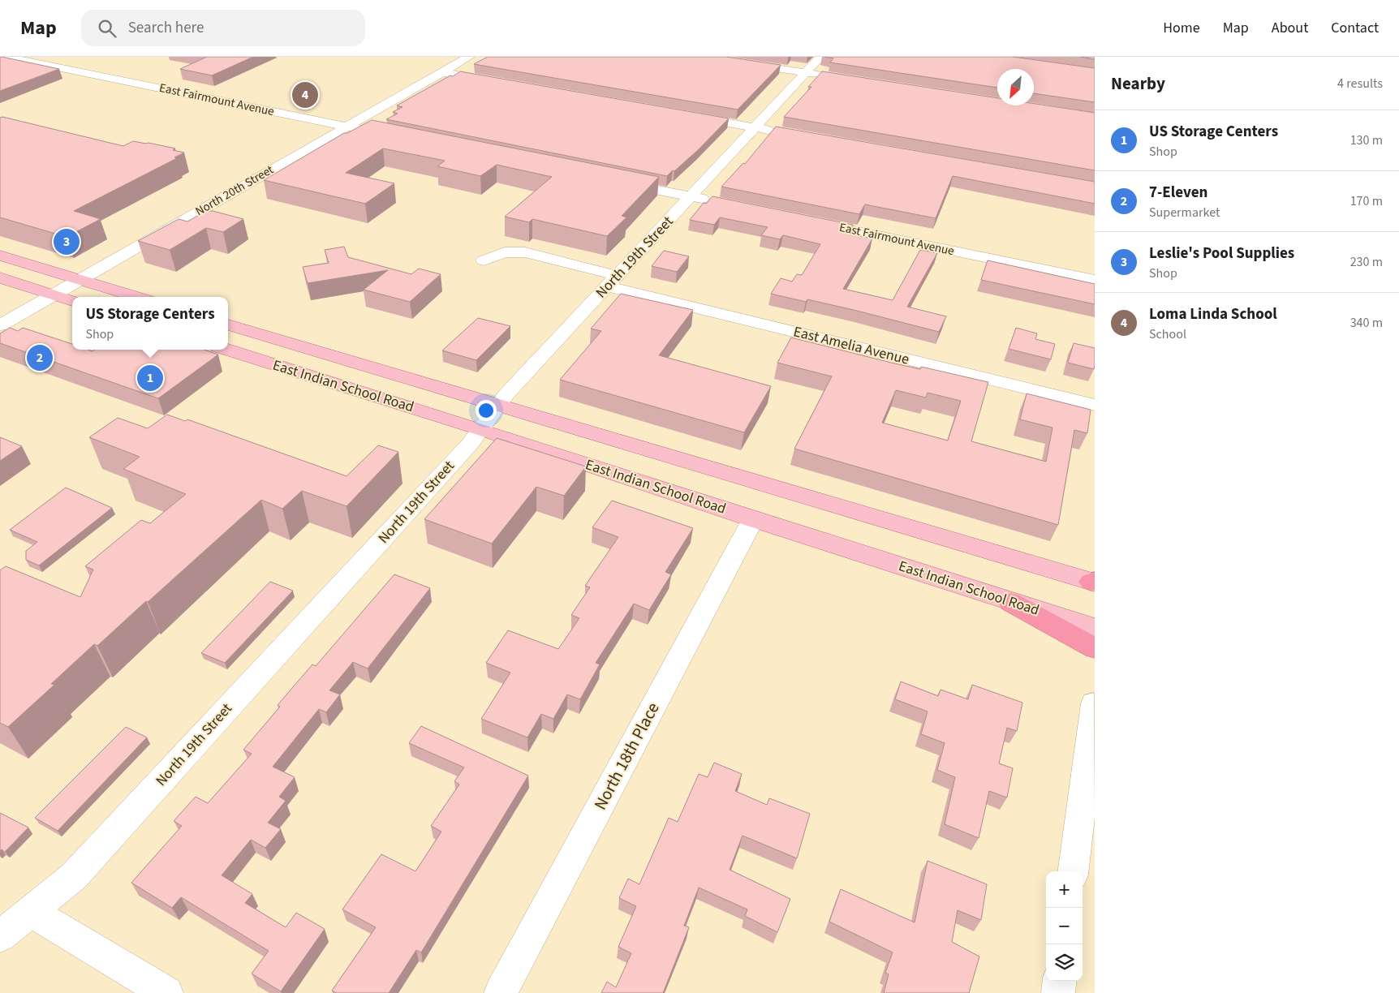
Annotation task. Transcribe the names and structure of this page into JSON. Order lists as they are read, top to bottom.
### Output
{
  "streets": {
    "main road": ["East Indian School Road"],
    "street": [
      "East Fairmount Avenue",
      "North 20th Street",
      "North 19th Street",
      "East Amelia Avenue",
      "North 18th Place"
    ]
  },
  "crossings": [
    ["East Fairmount Avenue", "North 20th Street"],
    ["North 19th Street", "East Amelia Avenue"],
    ["North 19th Street", "East Indian School Road"],
    ["East Indian School Road", "North 18th Place"]
  ],
  "north": "bottom left",
  "page": {
    "header": "Map",
    "search": "Search here",
    "nav": [
      "Home",
      "Map",
      "About",
      "Contact"
    ],
    "heading": ["Nearby", "4 results"],
    "pins": [
      "4",
      "3",
      "2",
      "1"
    ],
    "list": [
      {
        "mark": "1",
        "name": "US Storage Centers",
        "note": "Shop",
        "value": "130 m"
      },
      {
        "mark": "2",
        "name": "7-Eleven",
        "note": "Supermarket",
        "value": "170 m"
      },
      {
        "mark": "3",
        "name": "Leslie's Pool Supplies",
        "note": "Shop",
        "value": "230 m"
      },
      {
        "mark": "4",
        "name": "Loma Linda School",
        "note": "School",
        "value": "340 m"
      }
    ],
    "popup": ["US Storage Centers", "Shop"],
    "map_buttons": ["+", "−"]
  }
}
